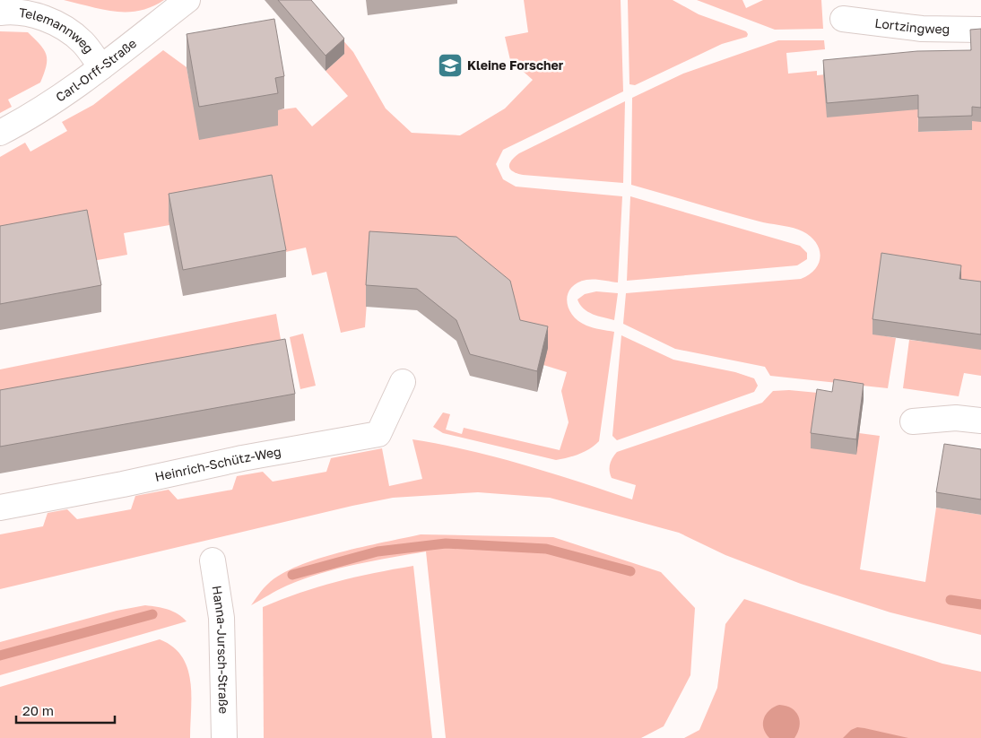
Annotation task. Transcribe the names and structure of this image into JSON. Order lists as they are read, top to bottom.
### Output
{
  "streets": {
    "street": [
      "Lortzingweg",
      "Telemannweg",
      "Carl-Orff-Straße",
      "Heinrich-Schütz-Weg",
      "Hanna-Jursch-Straße"
    ]
  },
  "crossings": [
    ["Telemannweg", "Carl-Orff-Straße"]
  ],
  "places": {
    "school or university": ["Kleine Forscher"]
  },
  "scale_bar": "20 m"
}
